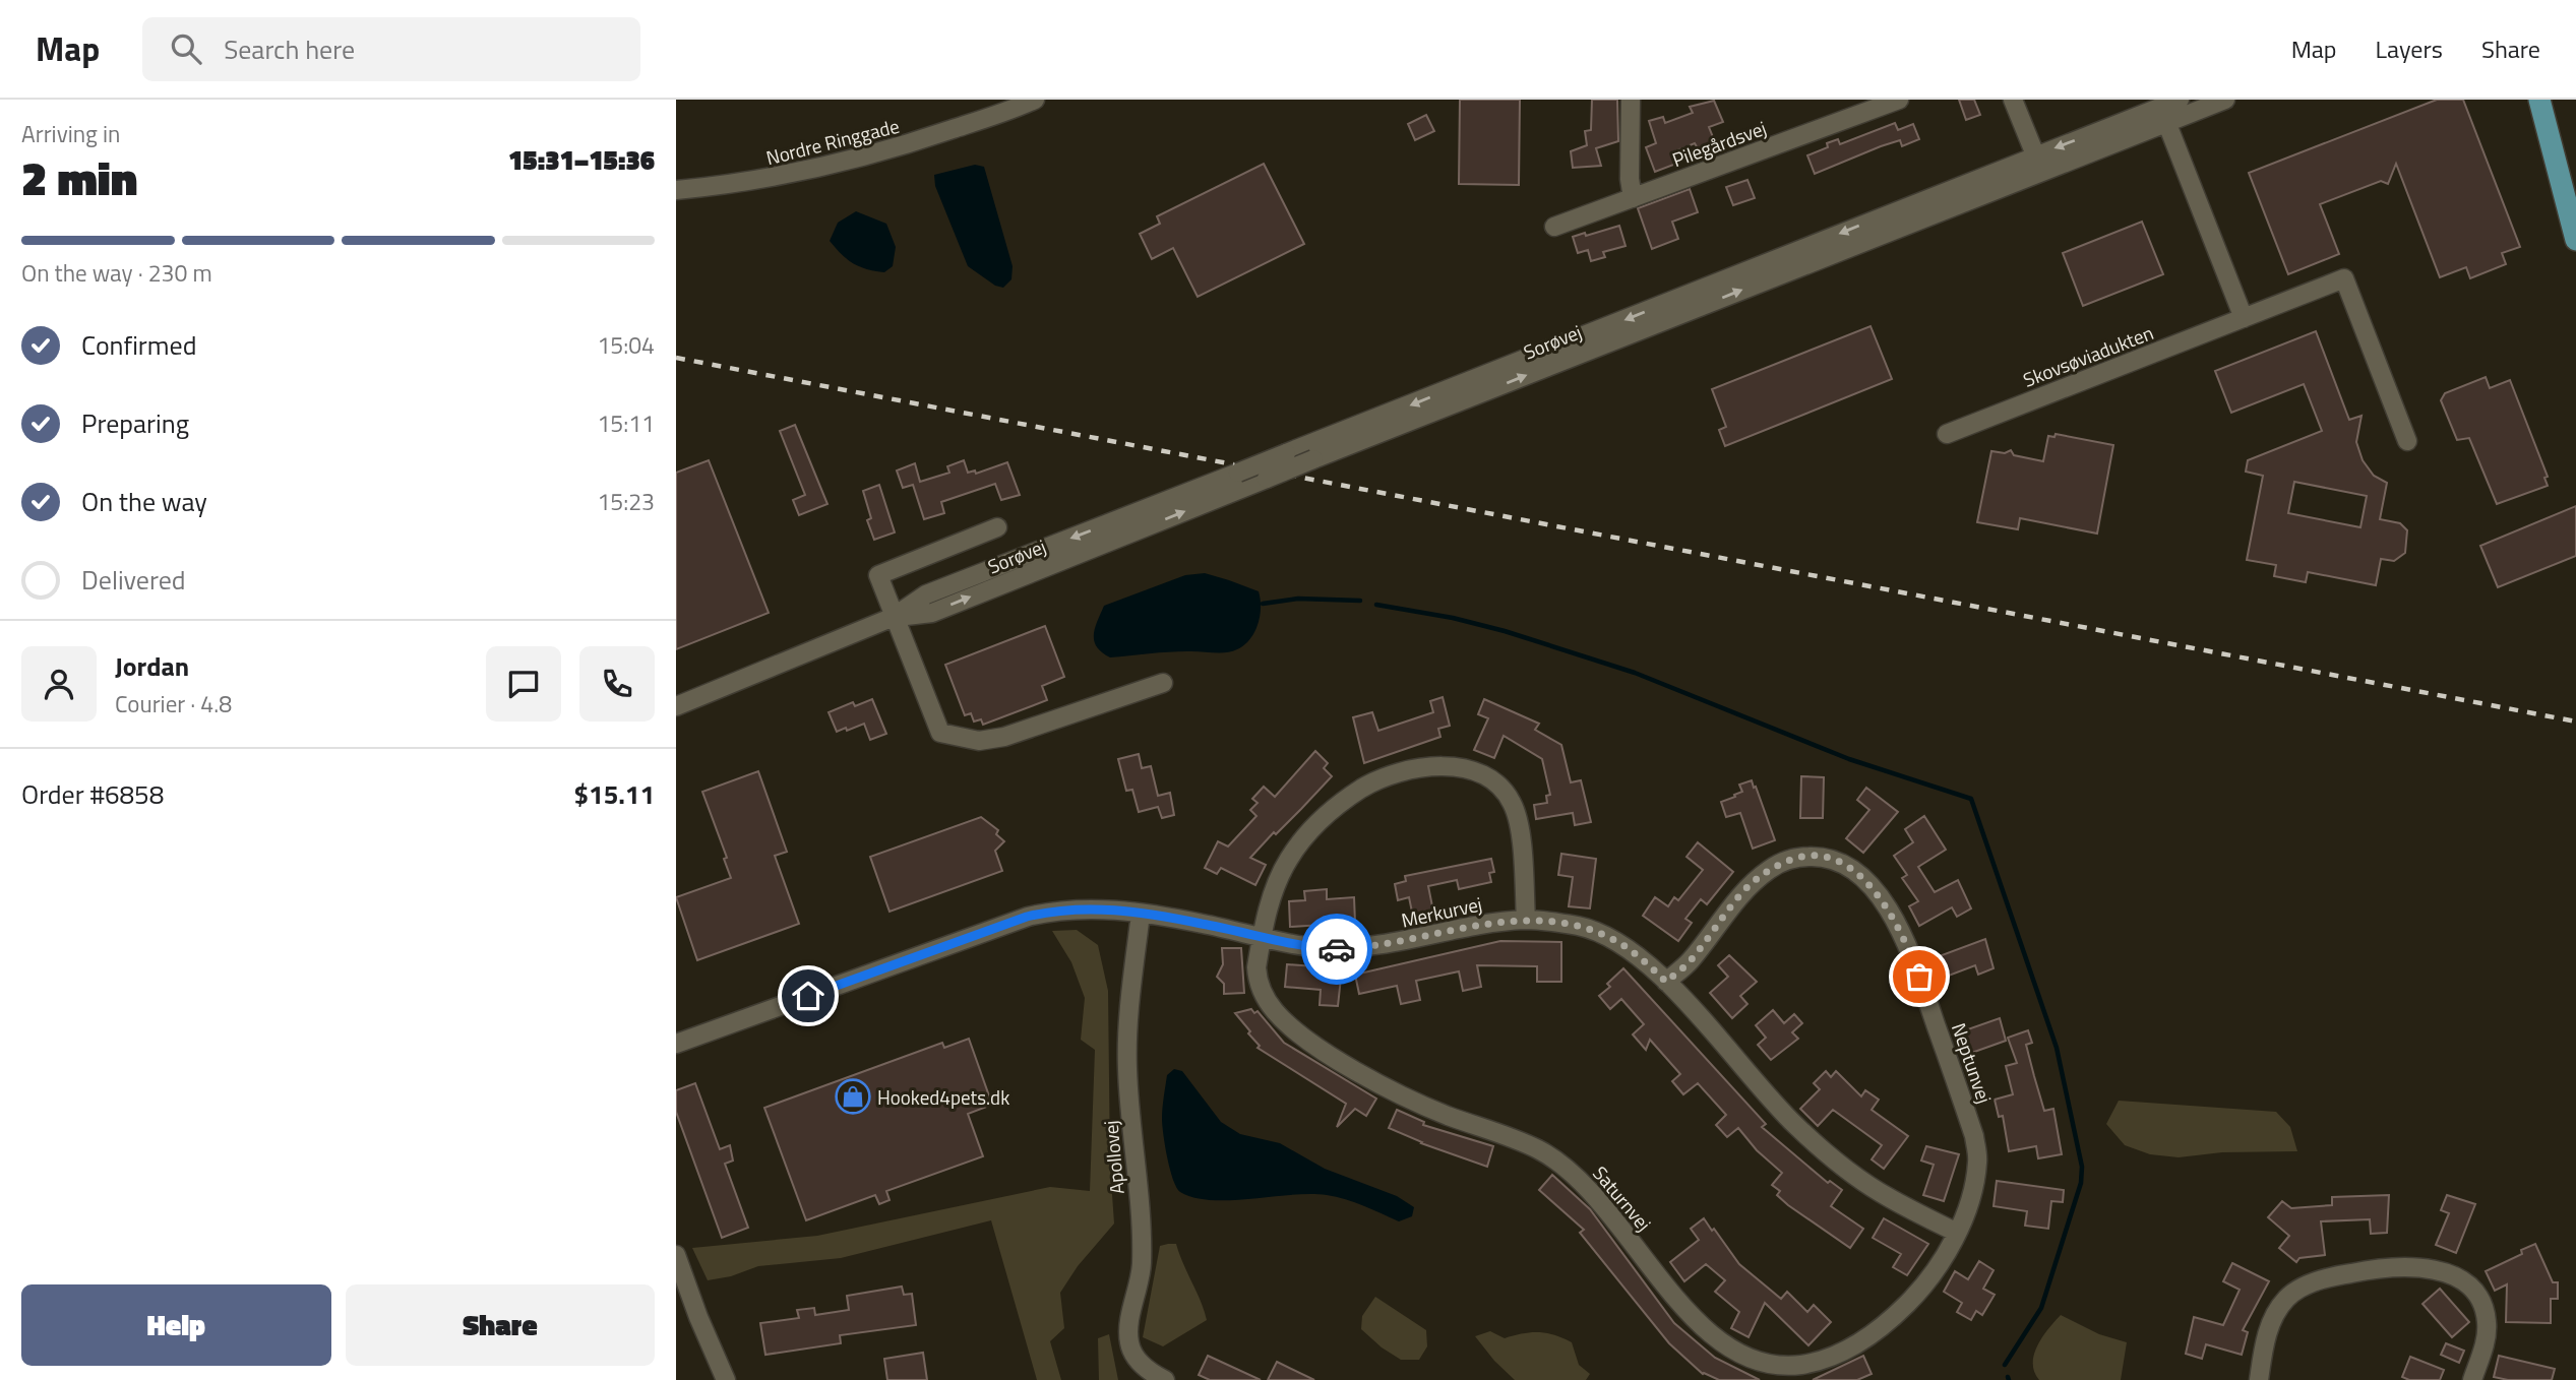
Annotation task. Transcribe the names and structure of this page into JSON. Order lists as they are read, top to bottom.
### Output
{
  "streets": {
    "street": [
      "Nordre Ringgade",
      "Pilegårdsvej",
      "Sorøvej",
      "Skovsøviadukten",
      "Merkurvej",
      "Neptunvej",
      "Apollovej",
      "Saturnvej"
    ]
  },
  "crossings": [
    ["Merkurvej", "Neptunvej"],
    ["Merkurvej", "Apollovej"],
    ["Merkurvej", "Saturnvej"],
    ["Neptunvej", "Saturnvej"]
  ],
  "places": {
    "shop": ["Hooked4pets.dk"]
  },
  "page": {
    "header": "Map",
    "search": "Search here",
    "nav": ["Map", "Layers", "Share"],
    "heading": ["2 min", "Arriving in", "15:31–15:36"],
    "panel": [
      "Jordan",
      "Courier · 4.8",
      "Order #6858",
      "$15.11"
    ],
    "bar": "On the way · 230 m",
    "list": [
      ["Confirmed", "15:04"],
      ["Preparing", "15:11"],
      ["On the way", "15:23"],
      "Delivered"
    ],
    "buttons": ["Help", "Share"]
  }
}
